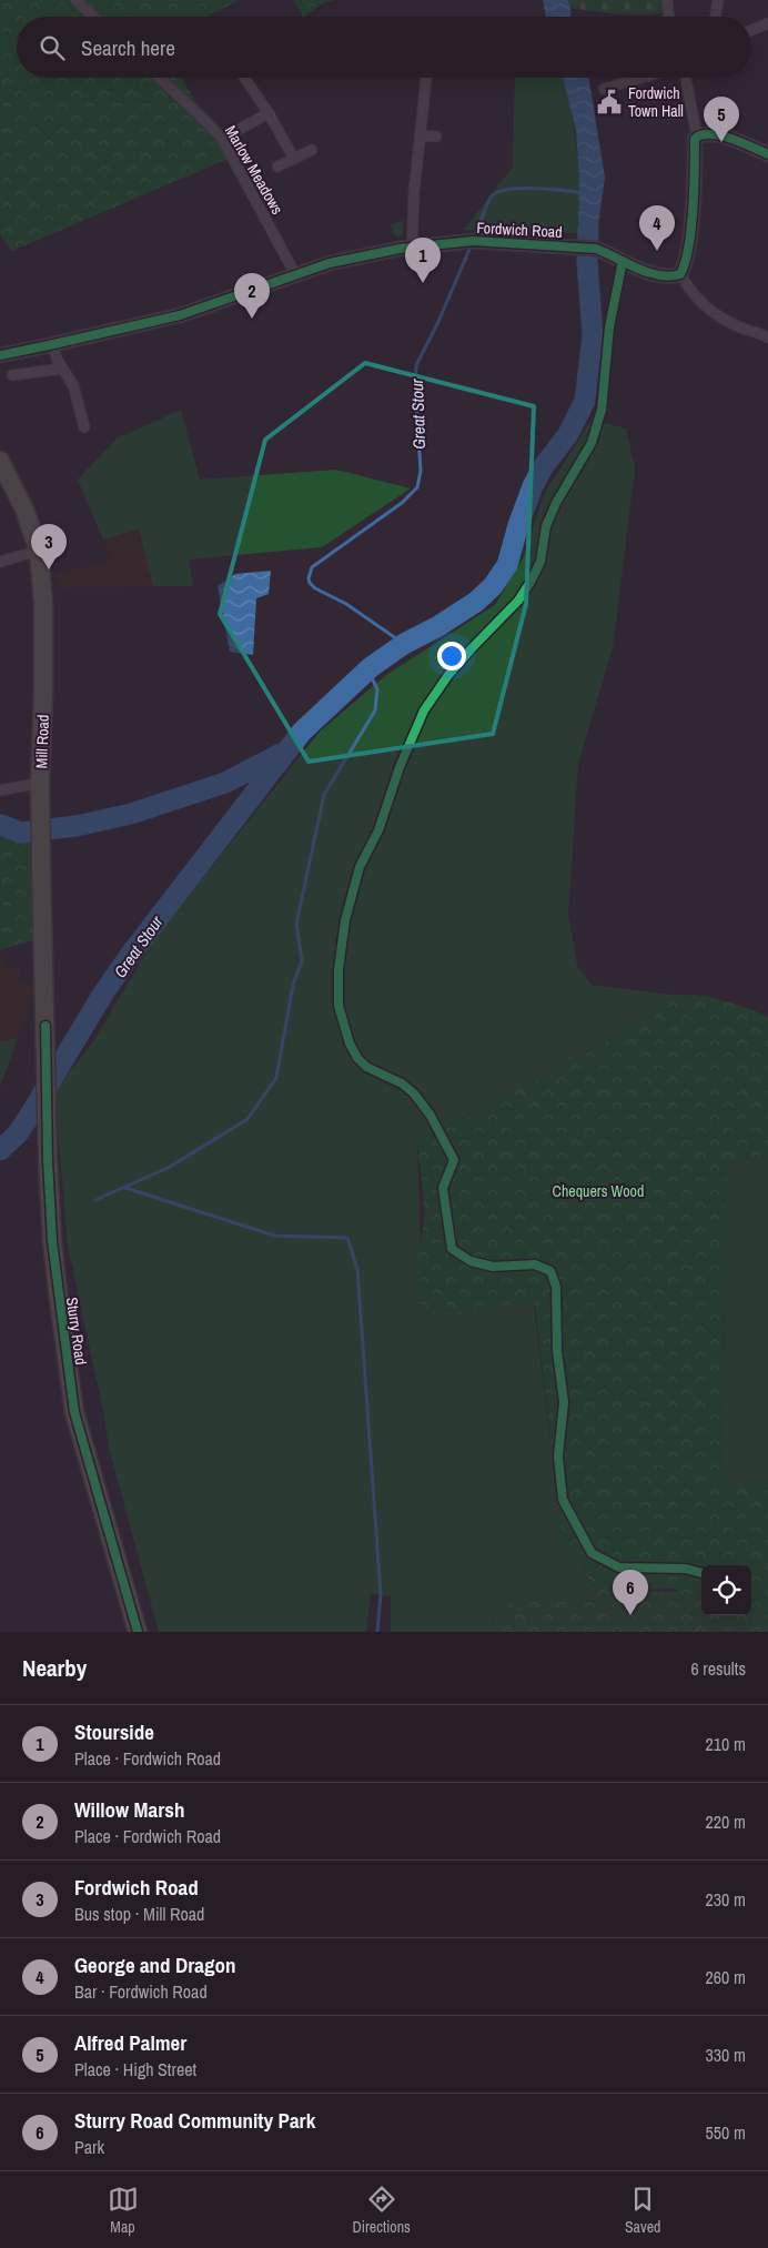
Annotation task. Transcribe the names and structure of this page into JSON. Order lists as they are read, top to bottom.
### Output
{
  "streets": {
    "highway": ["Mill Road", "Sturry Road"],
    "street": ["Marlow Meadows", "Fordwich Road"]
  },
  "crossings": [
    ["Marlow Meadows", "Fordwich Road"],
    ["Mill Road", "Sturry Road"]
  ],
  "water": ["Great Stour"],
  "parks": ["Chequers Wood"],
  "places": {
    "public building": ["Fordwich Town Hall"]
  },
  "page": {
    "search": "Search here",
    "pins": [
      "5",
      "4",
      "1",
      "2",
      "3",
      "6"
    ],
    "heading": ["Nearby", "6 results"],
    "list": [
      {
        "mark": "1",
        "name": "Stourside",
        "note": "Place · Fordwich Road",
        "value": "210 m"
      },
      {
        "mark": "2",
        "name": "Willow Marsh",
        "note": "Place · Fordwich Road",
        "value": "220 m"
      },
      {
        "mark": "3",
        "name": "Fordwich Road",
        "note": "Bus stop · Mill Road",
        "value": "230 m"
      },
      {
        "mark": "4",
        "name": "George and Dragon",
        "note": "Bar · Fordwich Road",
        "value": "260 m"
      },
      {
        "mark": "5",
        "name": "Alfred Palmer",
        "note": "Place · High Street",
        "value": "330 m"
      },
      {
        "mark": "6",
        "name": "Sturry Road Community Park",
        "note": "Park",
        "value": "550 m"
      }
    ],
    "nav": ["Map", "Directions", "Saved"]
  }
}
